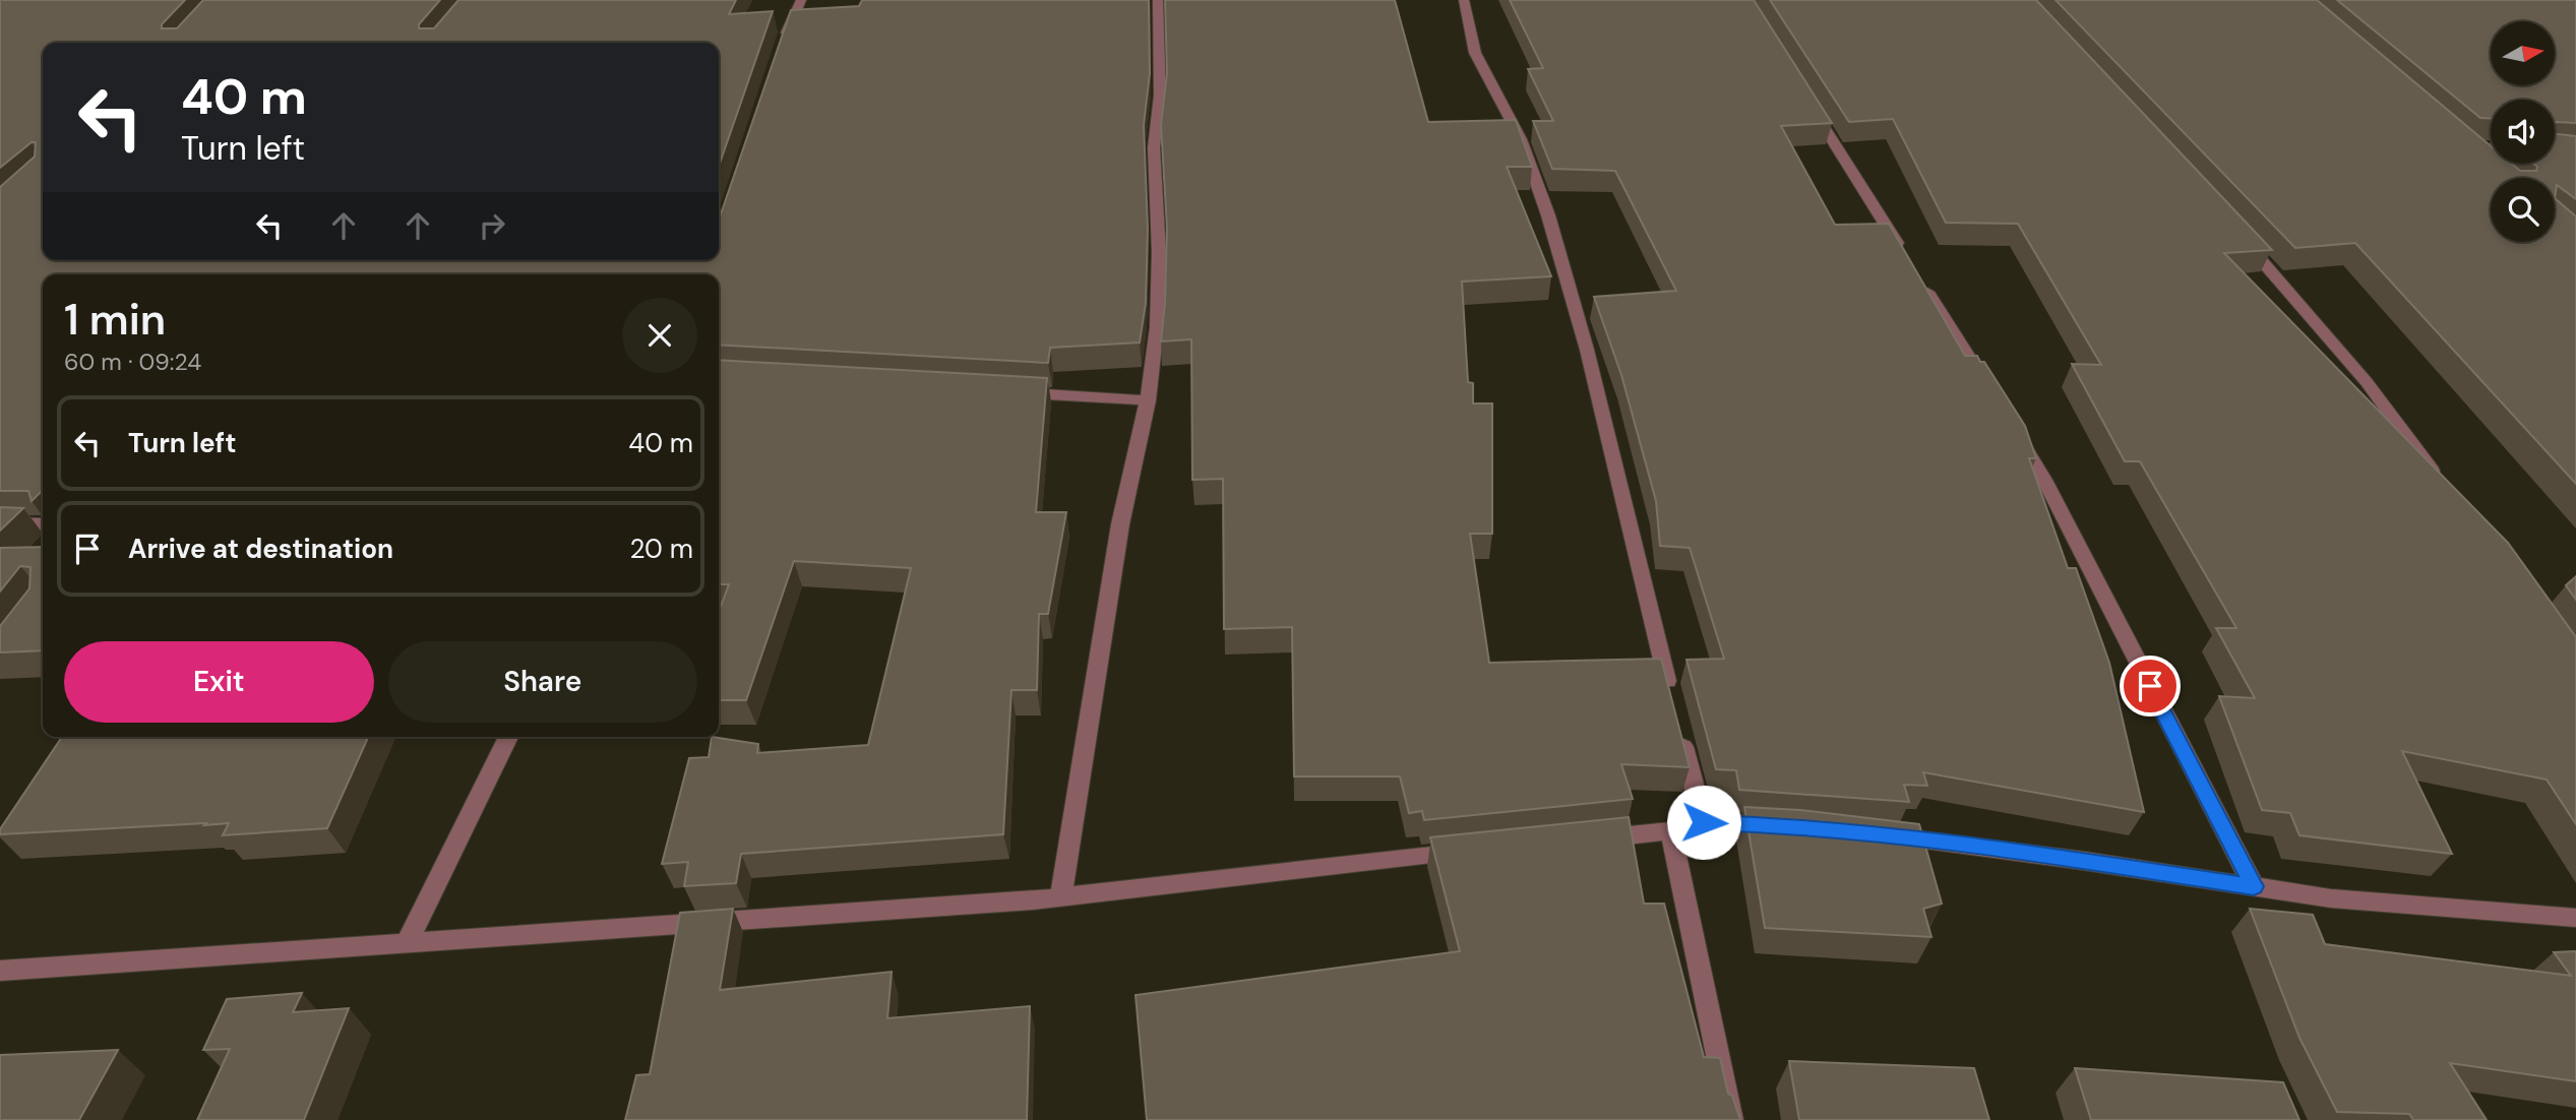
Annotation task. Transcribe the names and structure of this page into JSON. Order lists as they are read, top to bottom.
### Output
{
  "north": "right",
  "page": {
    "turn": ["40 m", "Turn left"],
    "heading": ["1 min", "60 m · 09:24"],
    "list": [
      {
        "name": "Turn left",
        "value": "40 m"
      },
      {
        "name": "Arrive at destination",
        "value": "20 m"
      }
    ],
    "buttons": ["Exit", "Share"]
  }
}
